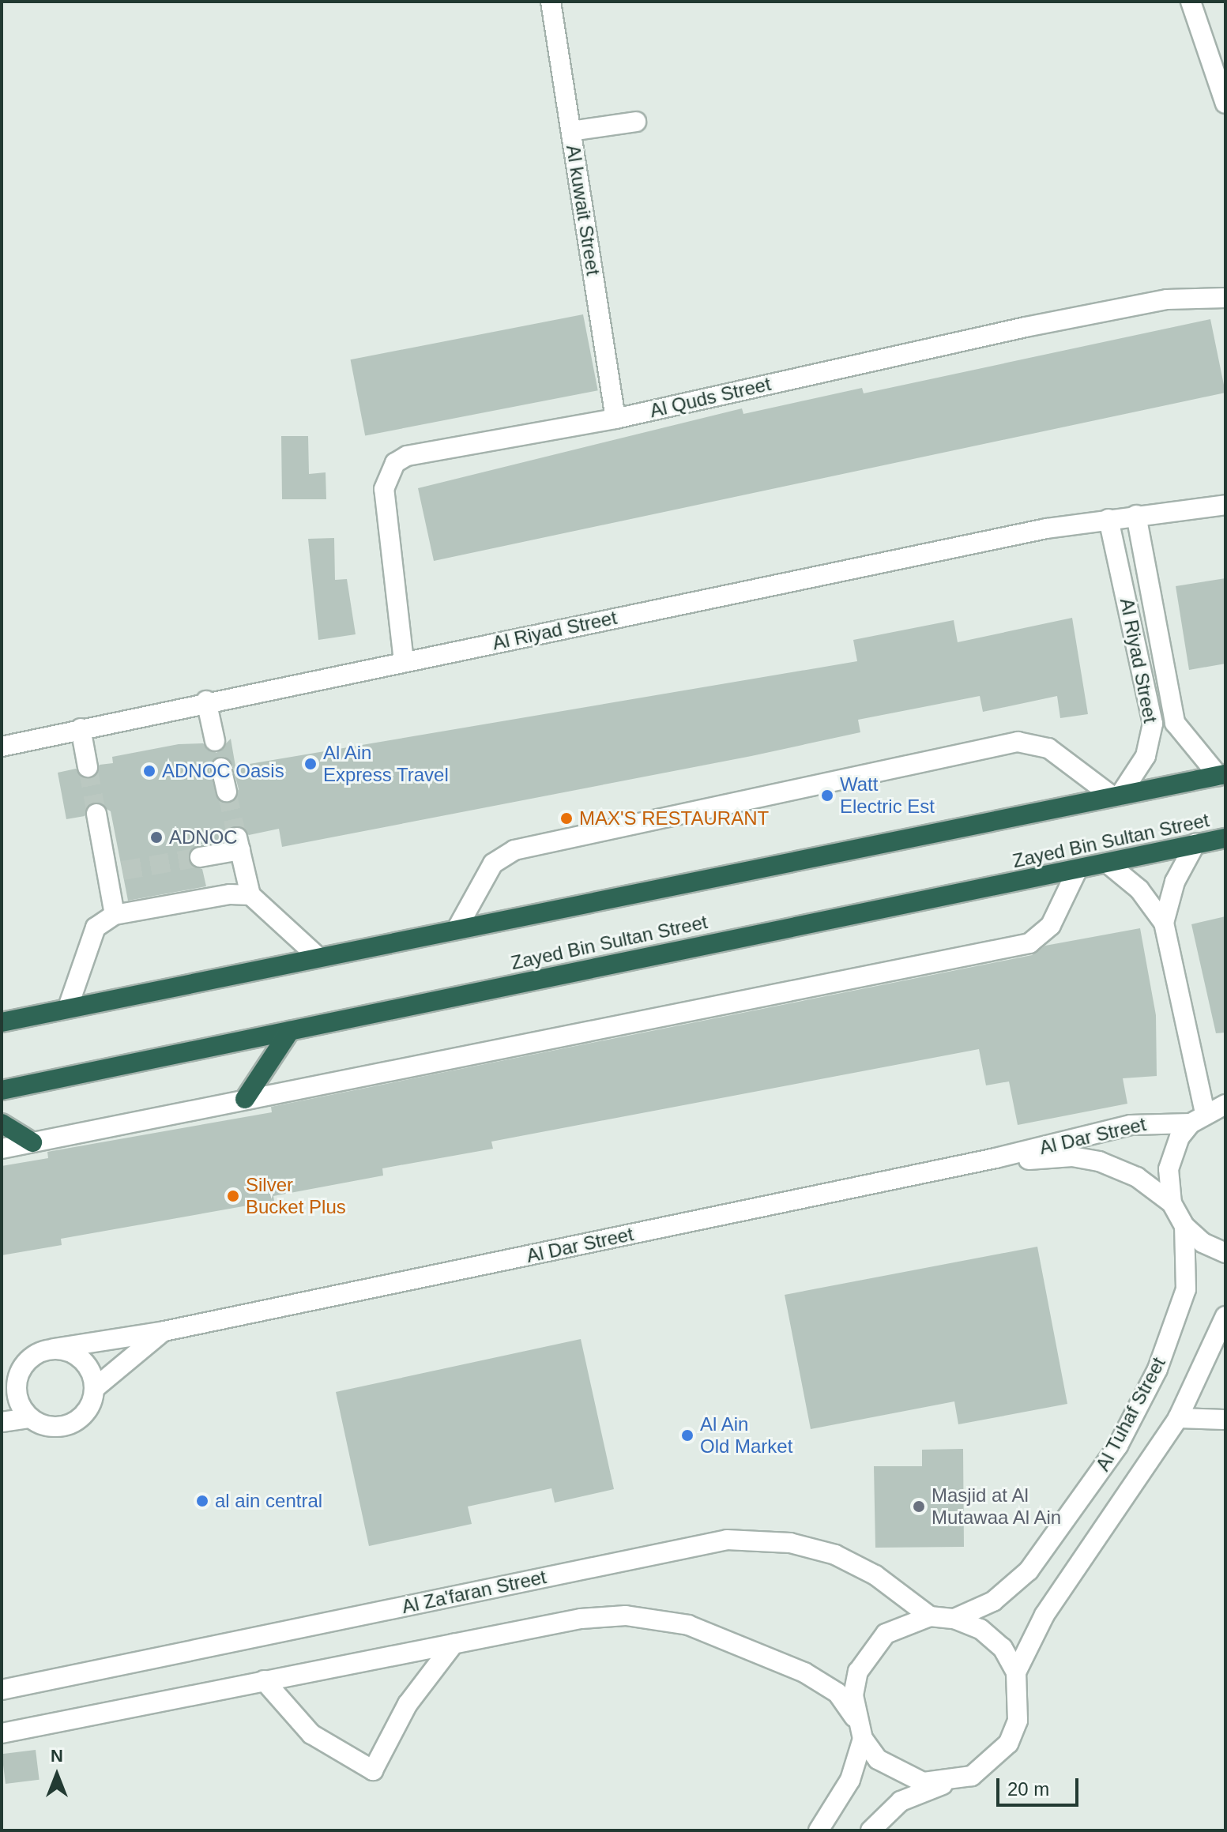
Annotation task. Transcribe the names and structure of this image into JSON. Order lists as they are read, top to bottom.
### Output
{
  "streets": {
    "highway": ["Zayed Bin Sultan Street"],
    "street": [
      "Al kuwait Street",
      "Al Quds Street",
      "Al Riyad Street",
      "Al Dar Street",
      "Al Tuhaf Street",
      "Al Za'faran Street"
    ]
  },
  "crossings": [
    ["Al kuwait Street", "Al Quds Street"],
    ["Al Quds Street", "Al Riyad Street"],
    ["Al Tuhaf Street", "Al Za'faran Street"]
  ],
  "places": [
    "Al Ain Express Travel",
    "ADNOC Oasis",
    "Watt Electric Est",
    "MAX'S RESTAURANT",
    "ADNOC",
    "Silver Bucket Plus",
    "Al Ain Old Market",
    "al ain central",
    "Masjid at Al Mutawaa Al Ain"
  ],
  "scale_bar": "20 m",
  "north": "top"
}
